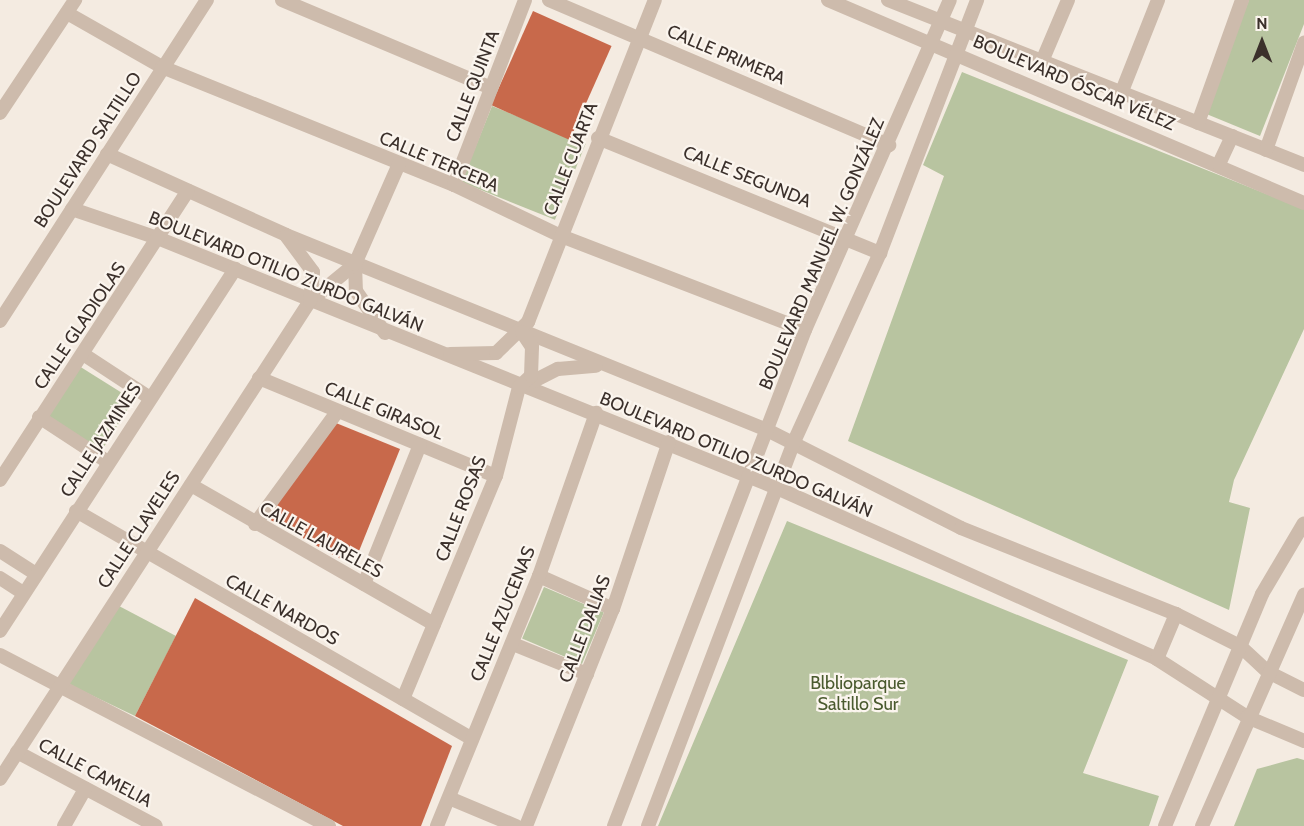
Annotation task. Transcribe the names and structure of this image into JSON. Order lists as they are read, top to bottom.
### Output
{
  "streets": {
    "street": [
      "CALLE PRIMERA",
      "BOULEVARD ÓSCAR VÉLEZ",
      "CALLE QUINTA",
      "BOULEVARD SALTILLO",
      "CALLE CUARTA",
      "CALLE TERCERA",
      "CALLE SEGUNDA",
      "BOULEVARD MANUEL W. GONZÁLEZ",
      "BOULEVARD OTILIO ZURDO GALVÁN",
      "CALLE GLADIOLAS",
      "CALLE GIRASOL",
      "CALLE JAZMINES",
      "CALLE ROSAS",
      "CALLE CLAVELES",
      "CALLE LAURELES",
      "CALLE NARDOS",
      "CALLE AZUCENAS",
      "CALLE DALIAS",
      "CALLE CAMELIA"
    ]
  },
  "crossings": [
    ["CALLE PRIMERA", "CALLE CUARTA"],
    ["CALLE PRIMERA", "BOULEVARD MANUEL W. GONZÁLEZ"],
    ["BOULEVARD ÓSCAR VÉLEZ", "BOULEVARD MANUEL W. GONZÁLEZ"],
    ["CALLE QUINTA", "CALLE TERCERA"],
    ["BOULEVARD SALTILLO", "CALLE TERCERA"],
    ["BOULEVARD SALTILLO", "BOULEVARD OTILIO ZURDO GALVÁN"],
    ["CALLE CUARTA", "CALLE TERCERA"],
    ["CALLE CUARTA", "CALLE SEGUNDA"],
    ["CALLE CUARTA", "BOULEVARD OTILIO ZURDO GALVÁN"],
    ["CALLE CUARTA", "CALLE ROSAS"],
    ["CALLE TERCERA", "BOULEVARD MANUEL W. GONZÁLEZ"],
    ["CALLE SEGUNDA", "BOULEVARD MANUEL W. GONZÁLEZ"],
    ["BOULEVARD MANUEL W. GONZÁLEZ", "BOULEVARD OTILIO ZURDO GALVÁN"],
    ["BOULEVARD OTILIO ZURDO GALVÁN", "CALLE GLADIOLAS"],
    ["BOULEVARD OTILIO ZURDO GALVÁN", "CALLE JAZMINES"],
    ["BOULEVARD OTILIO ZURDO GALVÁN", "CALLE ROSAS"],
    ["BOULEVARD OTILIO ZURDO GALVÁN", "CALLE CLAVELES"],
    ["BOULEVARD OTILIO ZURDO GALVÁN", "CALLE AZUCENAS"],
    ["BOULEVARD OTILIO ZURDO GALVÁN", "CALLE DALIAS"],
    ["CALLE GIRASOL", "CALLE ROSAS"],
    ["CALLE GIRASOL", "CALLE CLAVELES"],
    ["CALLE JAZMINES", "CALLE NARDOS"],
    ["CALLE ROSAS", "CALLE LAURELES"],
    ["CALLE ROSAS", "CALLE NARDOS"],
    ["CALLE CLAVELES", "CALLE LAURELES"],
    ["CALLE CLAVELES", "CALLE NARDOS"],
    ["CALLE CLAVELES", "CALLE CAMELIA"],
    ["CALLE NARDOS", "CALLE AZUCENAS"]
  ],
  "parks": ["Blblioparque Saltillo Sur"],
  "north": "top"
}
